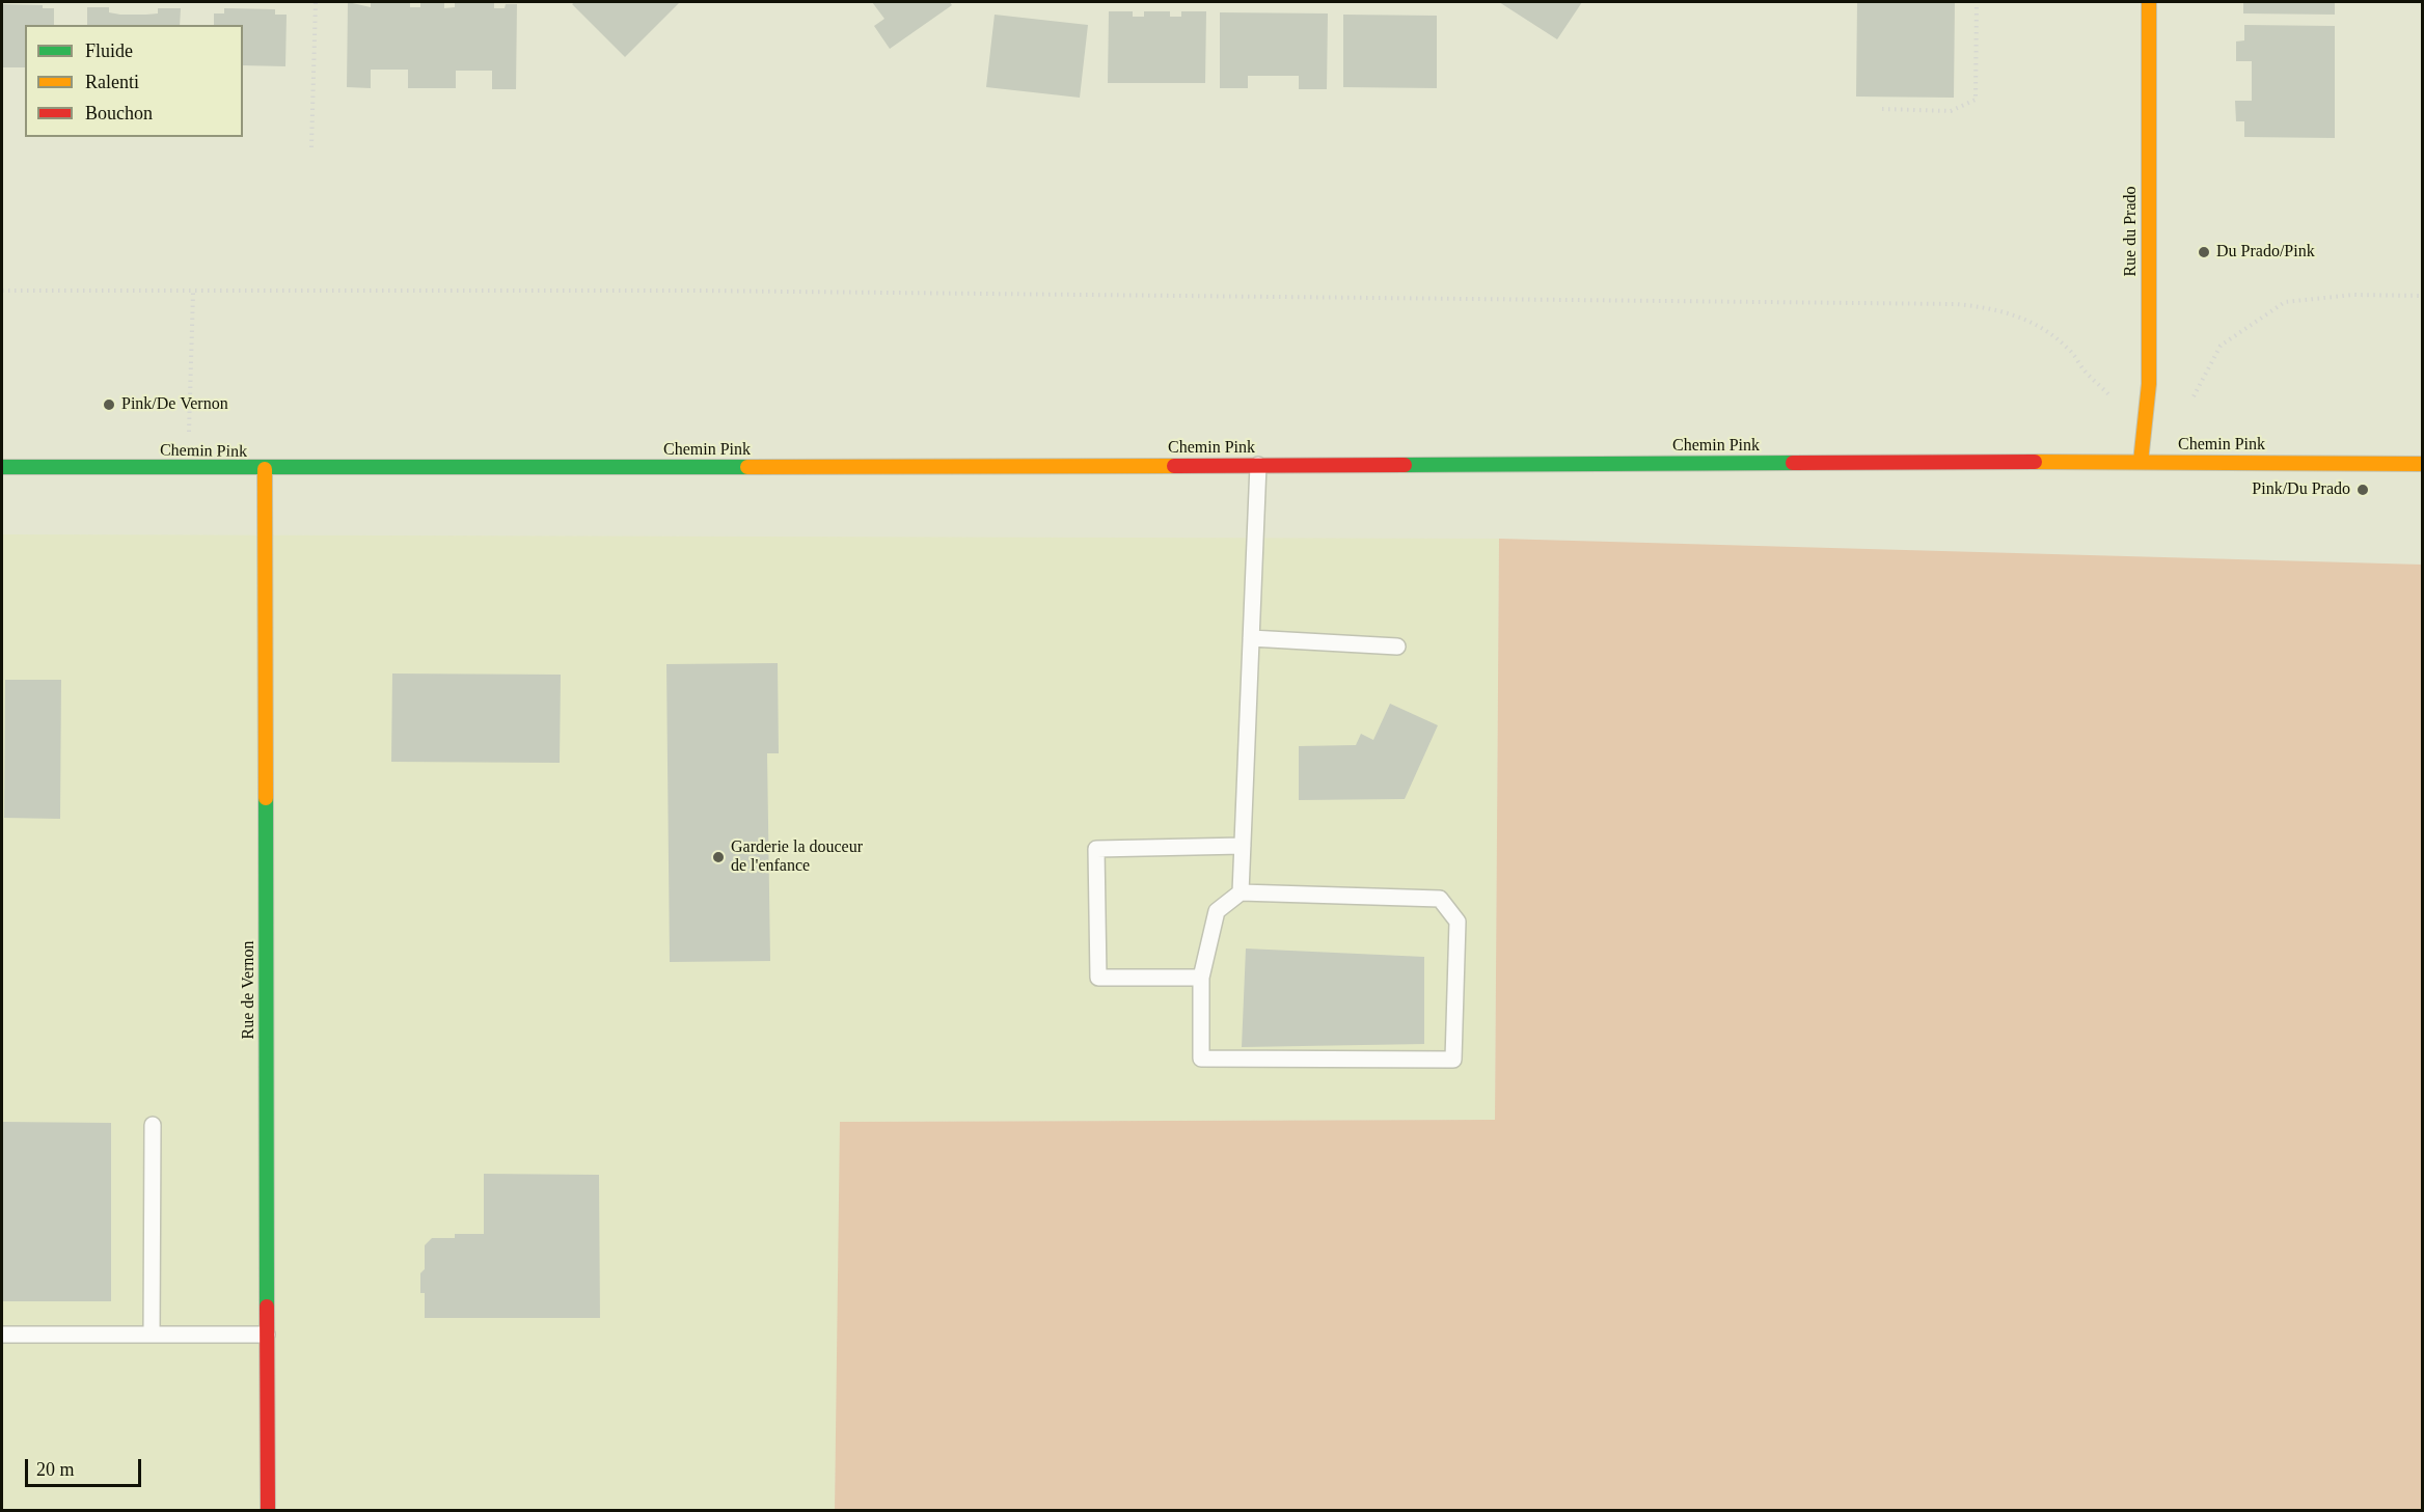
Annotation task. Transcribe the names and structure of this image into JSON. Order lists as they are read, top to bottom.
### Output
{
  "streets": {
    "main road": ["Rue du Prado", "Chemin Pink", "Rue de Vernon"]
  },
  "crossings": [
    ["Rue du Prado", "Chemin Pink"],
    ["Chemin Pink", "Rue de Vernon"]
  ],
  "places": [
    "Du Prado/Pink",
    "Pink/De Vernon",
    "Pink/Du Prado",
    "Garderie la douceur de l'enfance"
  ],
  "legend": ["Fluide", "Ralenti", "Bouchon"],
  "scale_bar": "20 m"
}
